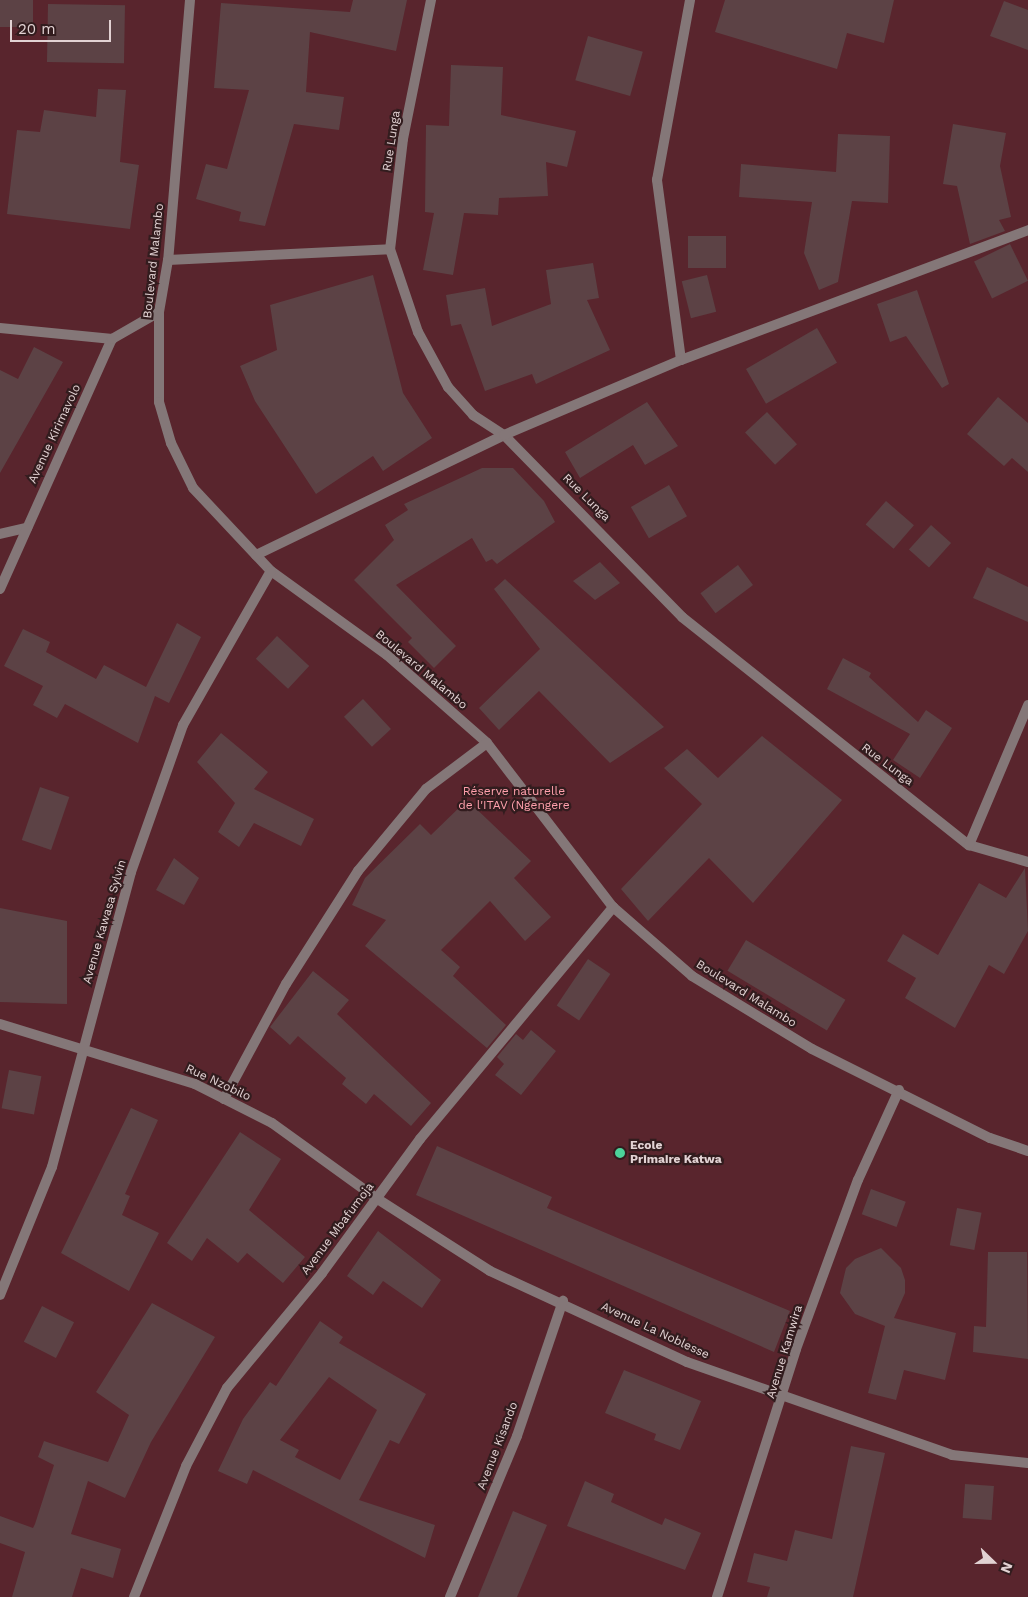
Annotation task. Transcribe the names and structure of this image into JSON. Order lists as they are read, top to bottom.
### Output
{
  "streets": {
    "street": [
      "Rue Lunga",
      "Boulevard Malambo",
      "Avenue Kirimavolo",
      "Avenue Kawasa Sylvin",
      "Rue Nzobilo",
      "Avenue Mbafumoja",
      "Avenue La Noblesse",
      "Avenue Kamwira",
      "Avenue Kisando"
    ]
  },
  "crossings": [
    ["Boulevard Malambo", "Avenue Kawasa Sylvin"],
    ["Boulevard Malambo", "Avenue Mbafumoja"],
    ["Boulevard Malambo", "Avenue Kamwira"],
    ["Avenue Kawasa Sylvin", "Rue Nzobilo"],
    ["Rue Nzobilo", "Avenue Mbafumoja"],
    ["Rue Nzobilo", "Avenue La Noblesse"],
    ["Avenue Mbafumoja", "Avenue La Noblesse"],
    ["Avenue La Noblesse", "Avenue Kamwira"],
    ["Avenue La Noblesse", "Avenue Kisando"]
  ],
  "parks": ["Réserve naturelle de l'ITAV (Ngengere"],
  "places": ["Ecole Primaire Katwa"],
  "scale_bar": "20 m",
  "north": "right"
}
